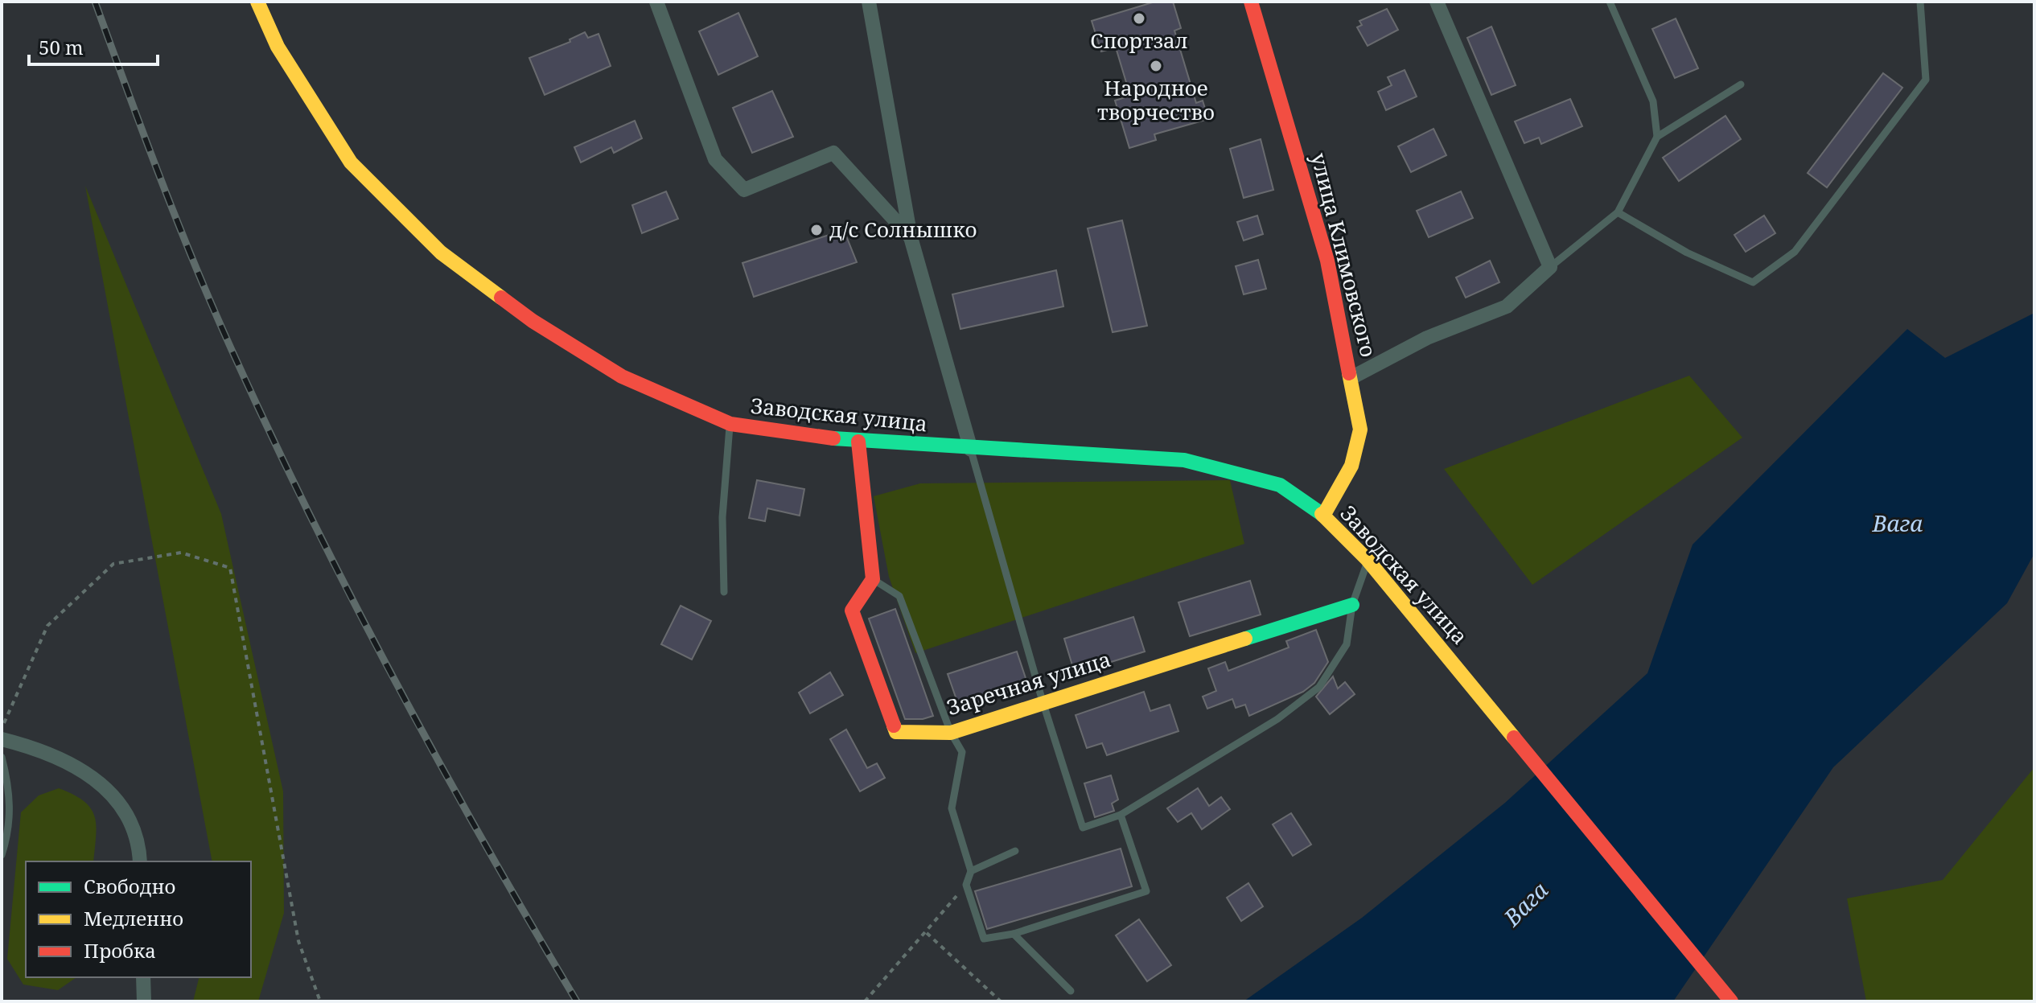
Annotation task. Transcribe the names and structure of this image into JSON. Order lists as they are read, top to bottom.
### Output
{
  "streets": {
    "main road": ["улица Климовского", "Заводская улица", "Заречная улица"]
  },
  "crossings": [
    ["улица Климовского", "Заводская улица"]
  ],
  "water": ["Вага"],
  "places": ["Спортзал", "Народное творчество", "д/с Солнышко"],
  "legend": ["Свободно", "Медленно", "Пробка"],
  "scale_bar": "50 m"
}
